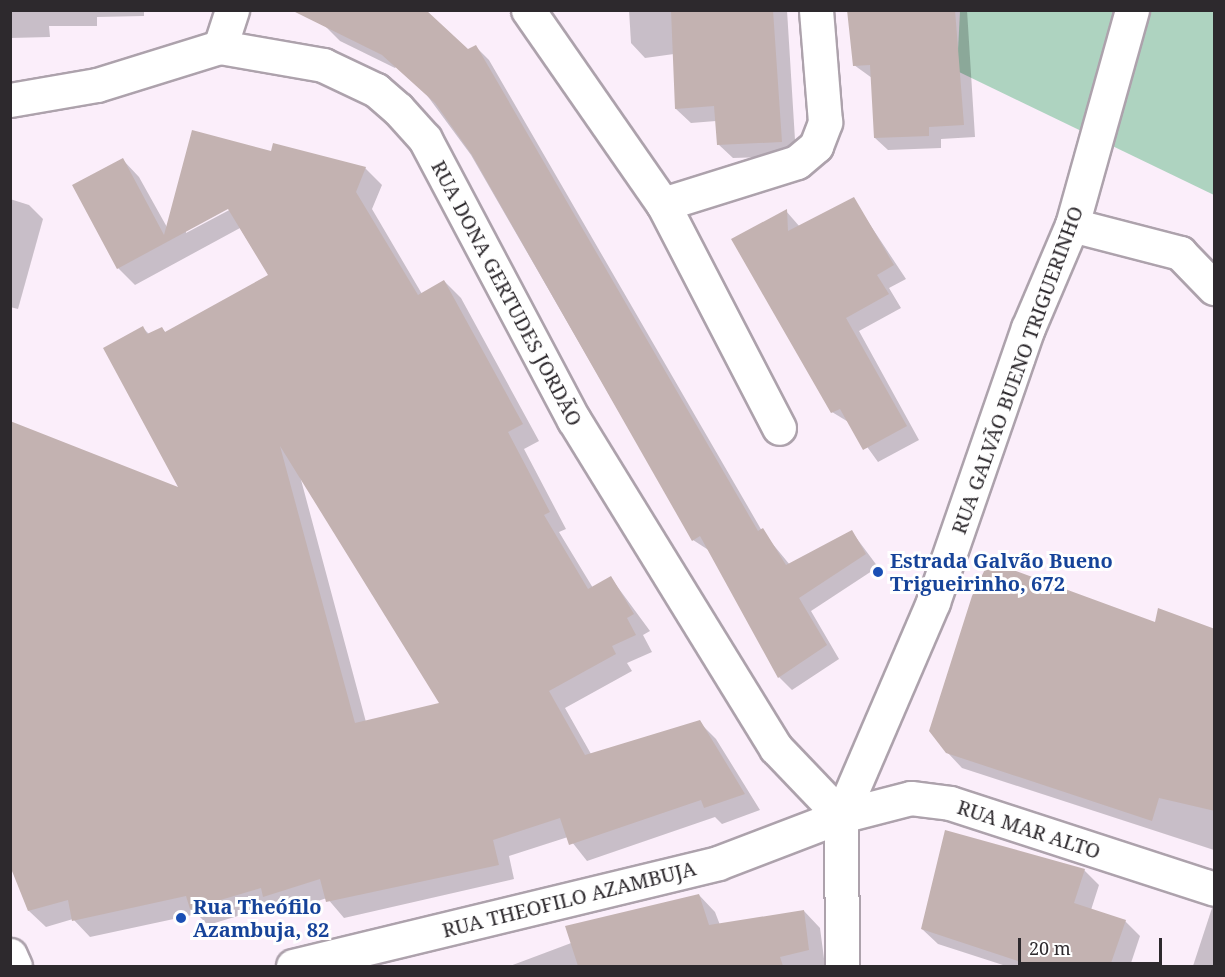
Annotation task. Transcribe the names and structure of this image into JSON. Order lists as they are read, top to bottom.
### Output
{
  "streets": {
    "street": [
      "RUA DONA GERTUDES JORDÃO",
      "RUA GALVÃO BUENO TRIGUERINHO",
      "RUA MAR ALTO",
      "RUA THEOFILO AZAMBUJA"
    ]
  },
  "crossings": [
    ["RUA DONA GERTUDES JORDÃO", "RUA GALVÃO BUENO TRIGUERINHO"],
    ["RUA DONA GERTUDES JORDÃO", "RUA MAR ALTO"],
    ["RUA DONA GERTUDES JORDÃO", "RUA THEOFILO AZAMBUJA"],
    ["RUA GALVÃO BUENO TRIGUERINHO", "RUA MAR ALTO"],
    ["RUA GALVÃO BUENO TRIGUERINHO", "RUA THEOFILO AZAMBUJA"],
    ["RUA MAR ALTO", "RUA THEOFILO AZAMBUJA"]
  ],
  "places": ["Estrada Galvão Bueno Trigueirinho, 672", "Rua Theófilo Azambuja, 82"],
  "scale_bar": "20 m"
}
